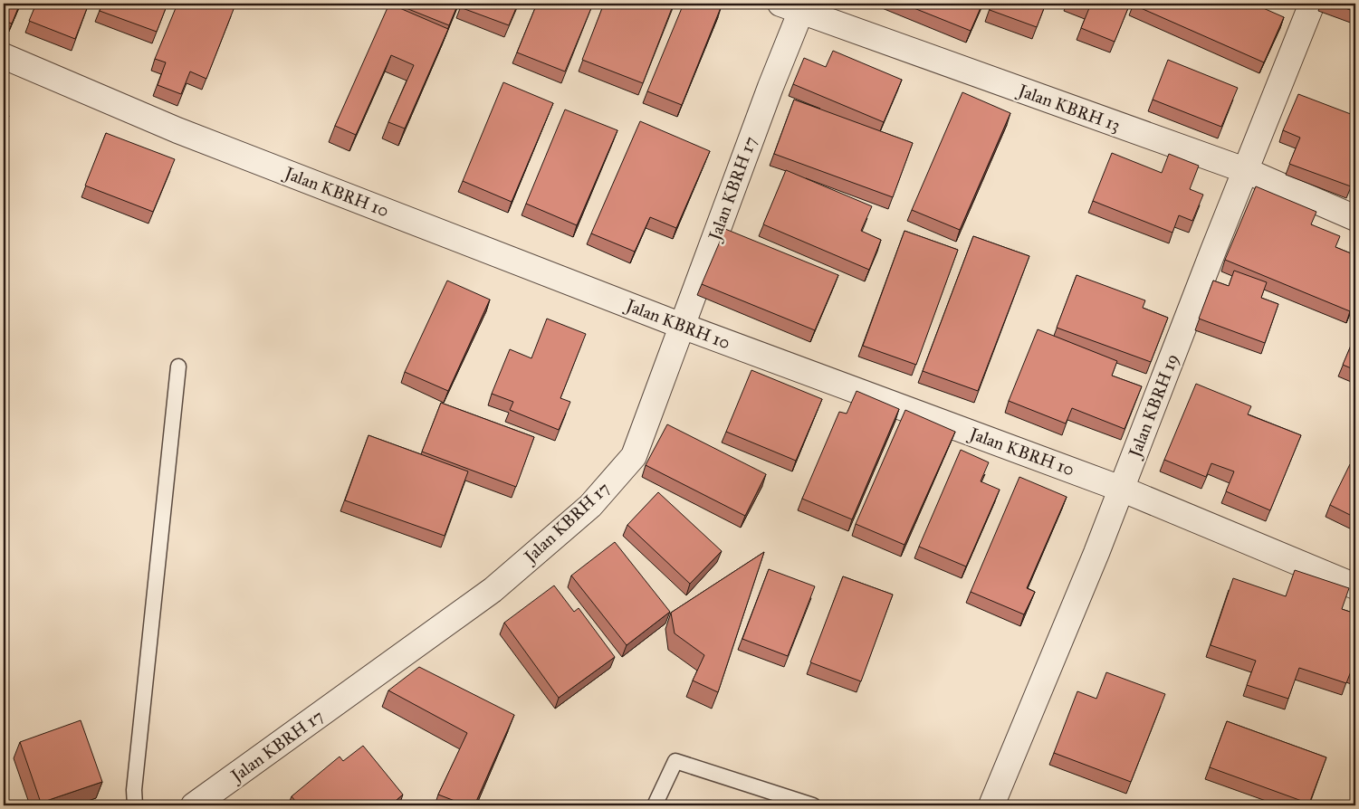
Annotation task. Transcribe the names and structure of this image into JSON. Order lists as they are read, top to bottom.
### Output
{
  "streets": {
    "street": [
      "Jalan KBRH 13",
      "Jalan KBRH 17",
      "Jalan KBRH 10",
      "Jalan KBRH 19"
    ]
  },
  "crossings": [
    ["Jalan KBRH 13", "Jalan KBRH 17"],
    ["Jalan KBRH 13", "Jalan KBRH 19"],
    ["Jalan KBRH 17", "Jalan KBRH 10"],
    ["Jalan KBRH 10", "Jalan KBRH 19"]
  ]
}
